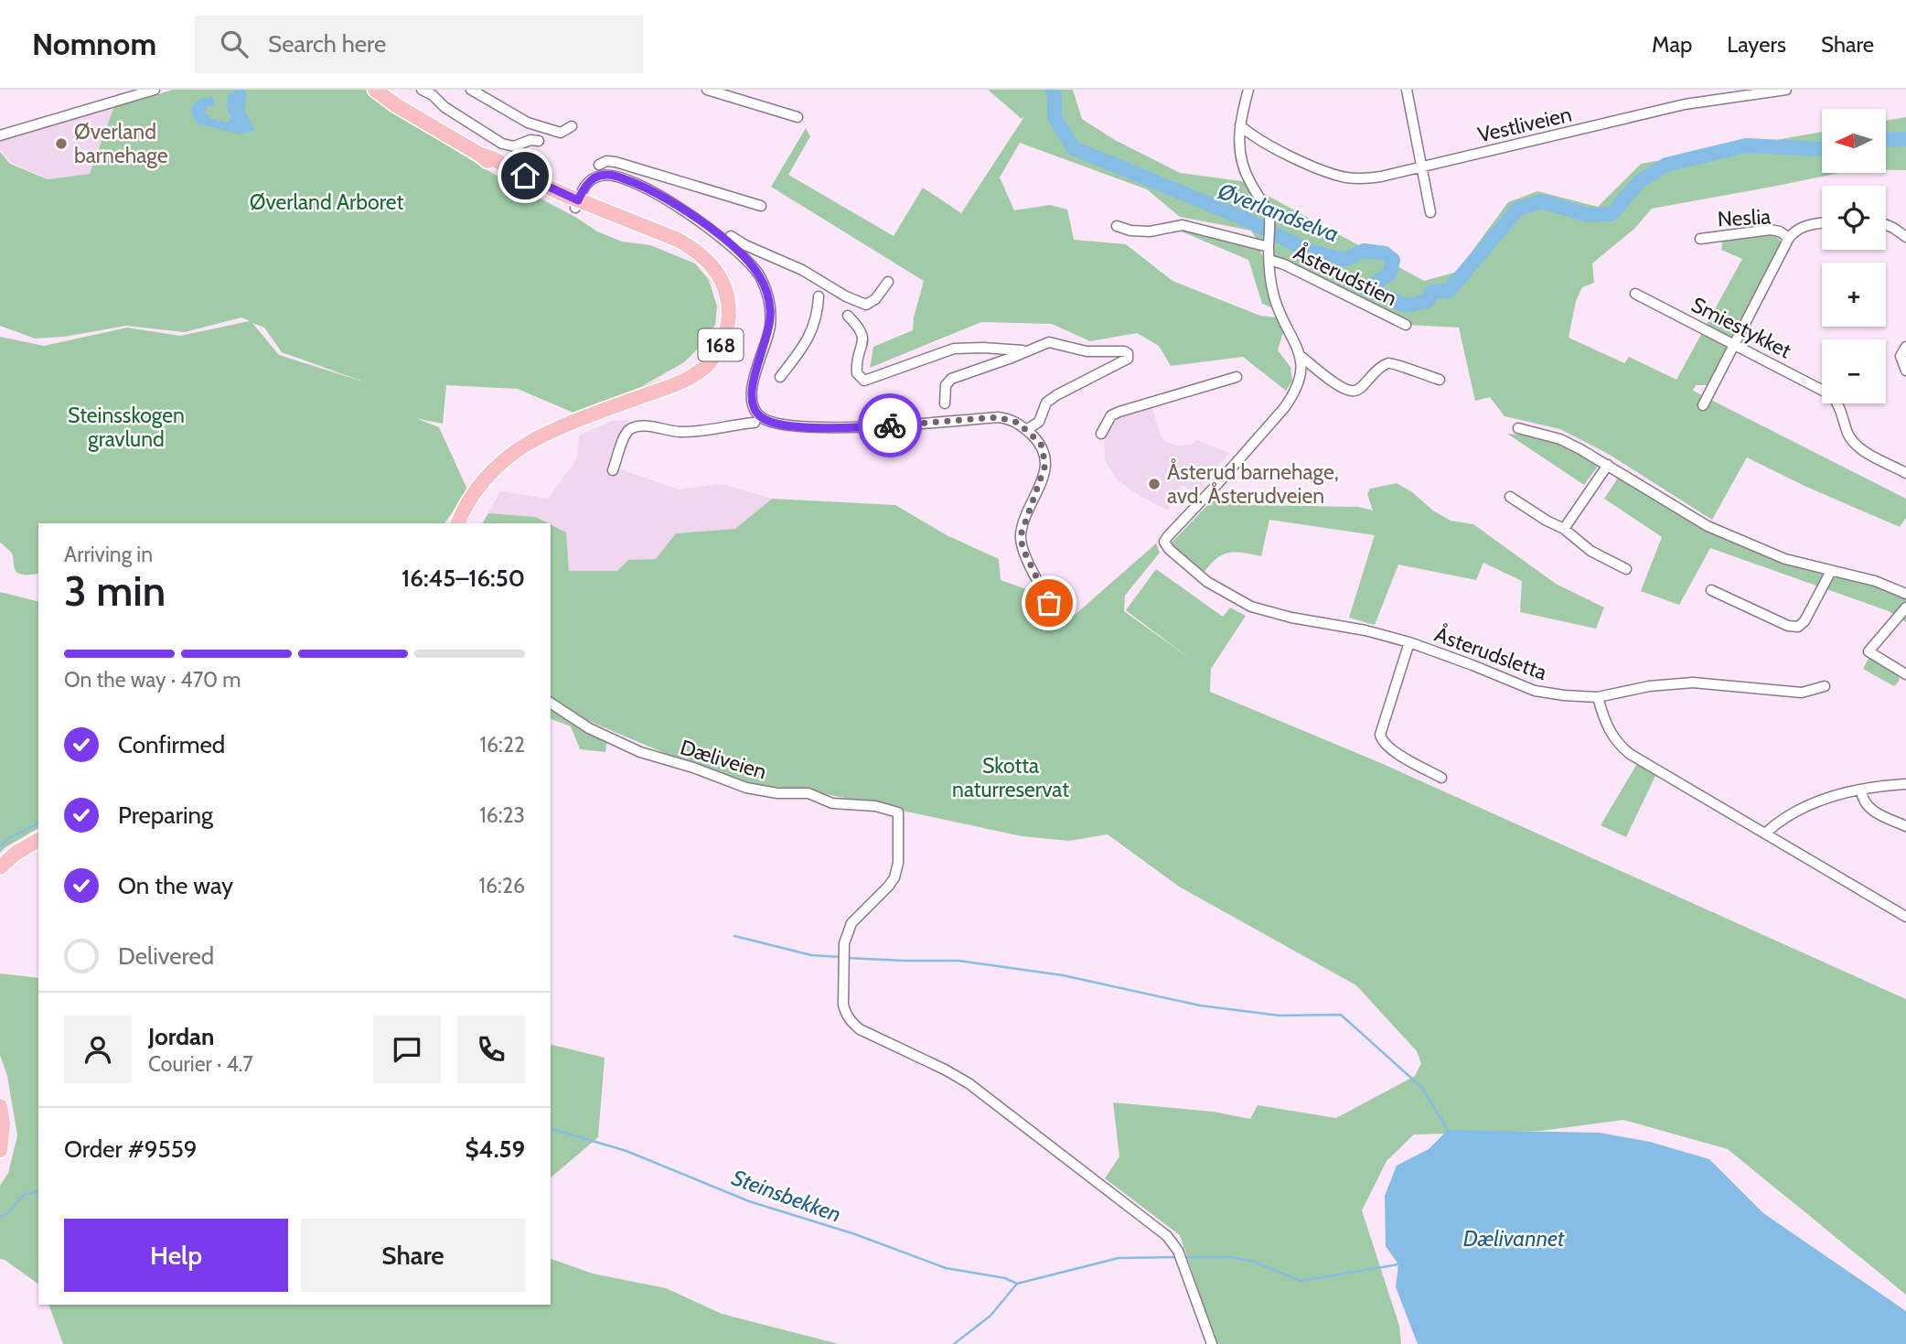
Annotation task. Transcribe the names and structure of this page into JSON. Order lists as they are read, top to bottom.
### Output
{
  "streets": {
    "main road": ["168"],
    "street": [
      "Vestliveien",
      "Neslia",
      "Åsterudstien",
      "Smiestykket",
      "Åsterudsletta",
      "Dæliveien"
    ]
  },
  "crossings": [
    ["Neslia", "Smiestykket"]
  ],
  "water": ["Øverlandselva", "Steinsbekken", "Dælivannet"],
  "parks": ["Øverland Arboret", "Steinsskogen gravlund", "Skotta naturreservat"],
  "places": ["Øverland barnehage", "Åsterud barnehage, avd. Åsterudveien"],
  "north": "left",
  "page": {
    "header": "Nomnom",
    "search": "Search here",
    "nav": ["Map", "Layers", "Share"],
    "map_buttons": ["+", "−"],
    "heading": ["3 min", "Arriving in", "16:45–16:50"],
    "panel": [
      "Jordan",
      "Courier · 4.7",
      "Order #9559",
      "$4.59"
    ],
    "bar": "On the way · 470 m",
    "list": [
      ["Confirmed", "16:22"],
      ["Preparing", "16:23"],
      ["On the way", "16:26"],
      "Delivered"
    ],
    "buttons": ["Help", "Share"]
  }
}
